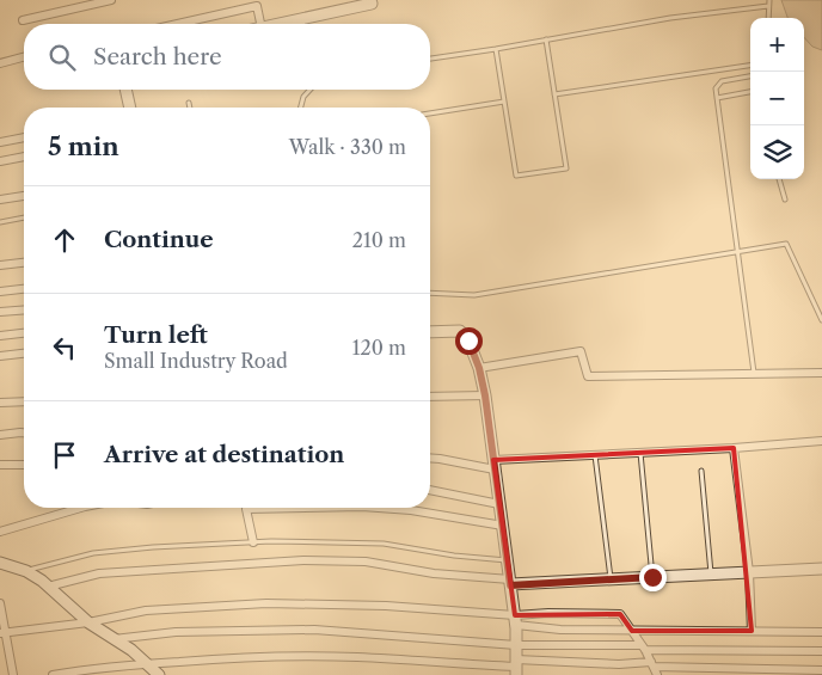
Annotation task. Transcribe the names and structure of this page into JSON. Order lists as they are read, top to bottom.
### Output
{
  "page": {
    "map_buttons": ["+", "−"],
    "search": "Search here",
    "heading": ["5 min", "Walk · 330 m"],
    "list": [
      ["Continue", "210 m"],
      ["Turn left", "Small Industry Road", "120 m"],
      "Arrive at destination"
    ]
  }
}
